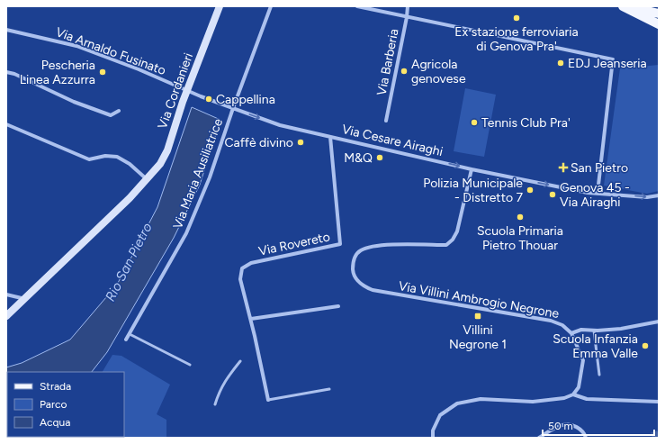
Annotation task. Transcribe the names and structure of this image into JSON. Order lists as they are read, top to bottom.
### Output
{
  "streets": {
    "street": [
      "Via Arnaldo Fusinato",
      "Via Barberia",
      "Via Cordanieri",
      "Via Cesare Airaghi",
      "Via Maria Ausiliatrice",
      "Via Rovereto",
      "Via Villini Ambrogio Negrone"
    ]
  },
  "crossings": [
    ["Via Arnaldo Fusinato", "Via Cordanieri"],
    ["Via Arnaldo Fusinato", "Via Cesare Airaghi"],
    ["Via Cordanieri", "Via Cesare Airaghi"],
    ["Via Cesare Airaghi", "Via Maria Ausiliatrice"],
    ["Via Cesare Airaghi", "Via Rovereto"],
    ["Via Cesare Airaghi", "Via Villini Ambrogio Negrone"]
  ],
  "one_way": ["Via Cesare Airaghi"],
  "water": ["Rio San Pietro"],
  "places": {
    "other": [
      "Ex stazione ferroviaria di Genova Pra'",
      "EDJ Jeanseria",
      "Agricola genovese",
      "Pescheria Linea Azzurra",
      "Cappellina",
      "Tennis Club Pra'",
      "Caffè divino",
      "M&Q",
      "Polizia Municipale - Distretto 7",
      "Genova 45 - Via Airaghi",
      "Scuola Primaria Pietro Thouar",
      "Scuola Infanzia Emma Valle"
    ],
    "health": ["San Pietro"],
    "transit": ["Villini Negrone 1"]
  },
  "legend": ["Strada", "Parco", "Acqua"],
  "scale_bar": "50 m"
}
